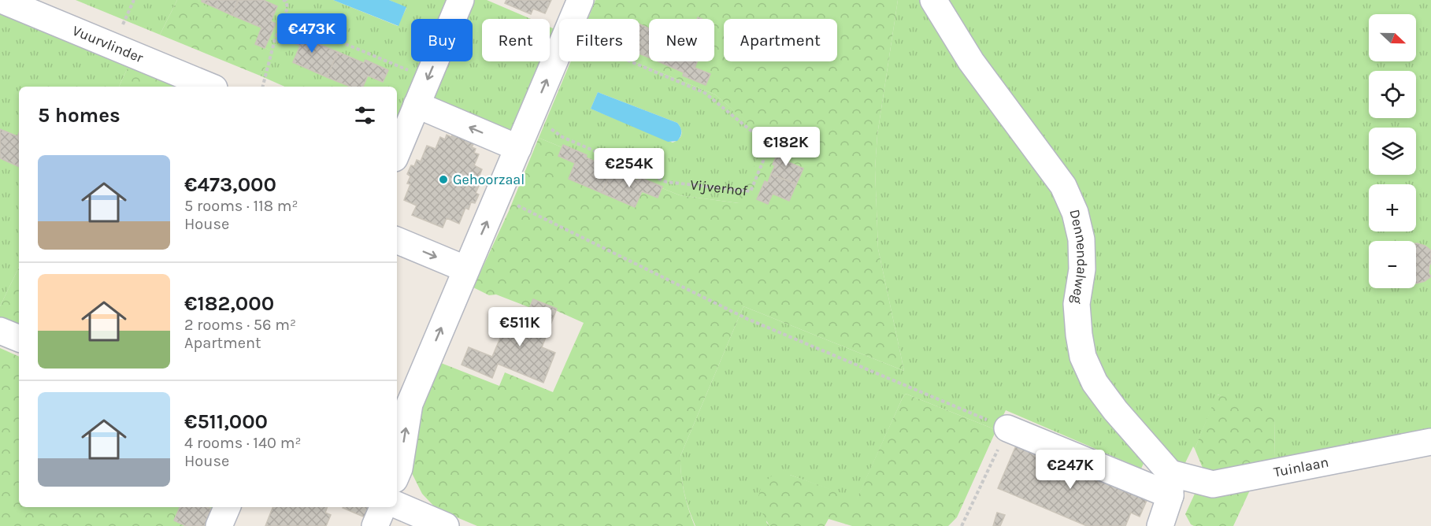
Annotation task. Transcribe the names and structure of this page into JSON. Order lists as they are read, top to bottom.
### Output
{
  "streets": {
    "lane": ["Vuurvlinder", "Dennendalweg", "Tuinlaan"],
    "path": ["Vijverhof"]
  },
  "crossings": [
    ["Dennendalweg", "Tuinlaan"]
  ],
  "places": ["Gehoorzaal"],
  "north": "right",
  "page": {
    "price": [
      "€473K",
      "€182K",
      "€254K",
      "€511K",
      "€247K"
    ],
    "map_buttons": ["+", "−"],
    "chip": [
      "Buy",
      "Rent",
      "Filters",
      "New",
      "Apartment"
    ],
    "heading": "5 homes",
    "list": [
      {
        "name": "€473,000",
        "note": "5 rooms · 118 m² · House"
      },
      {
        "name": "€182,000",
        "note": "2 rooms · 56 m² · Apartment"
      },
      {
        "name": "€511,000",
        "note": "4 rooms · 140 m² · House"
      }
    ]
  }
}
